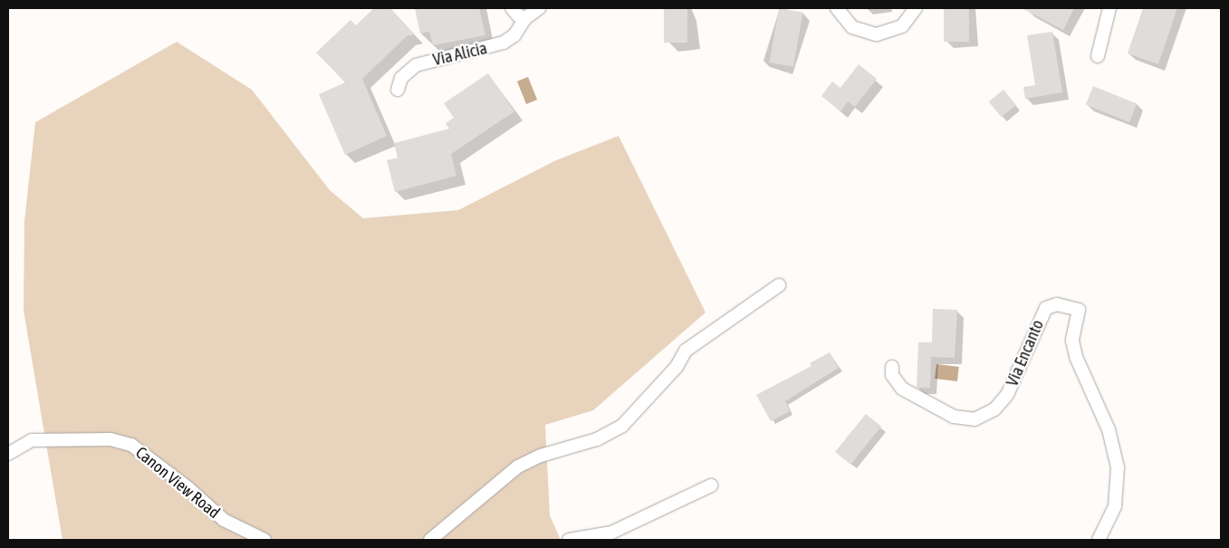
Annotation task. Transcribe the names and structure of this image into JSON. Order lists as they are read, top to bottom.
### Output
{
  "streets": {
    "street": ["Via Alicia", "Via Encanto", "Canon View Road"]
  }
}
